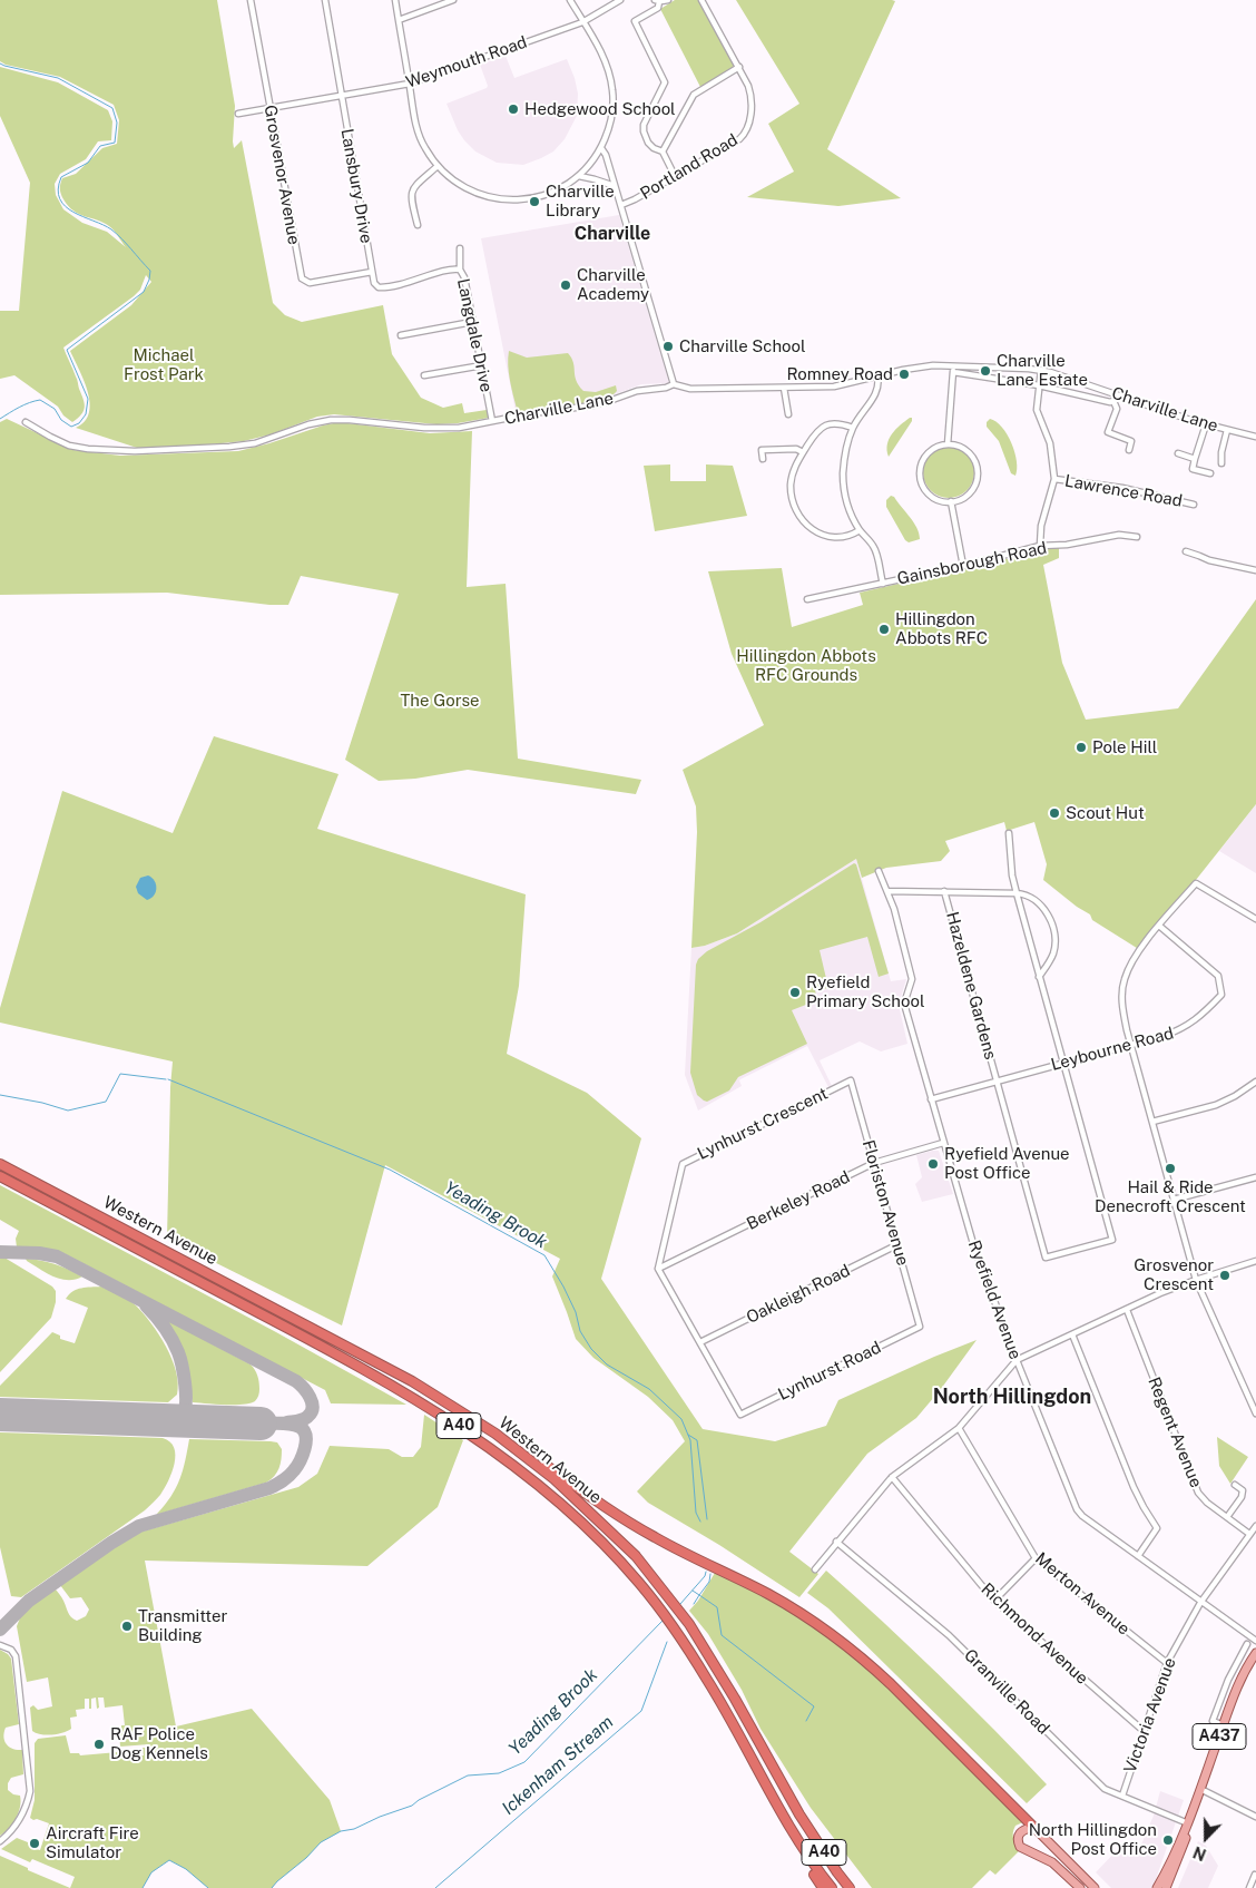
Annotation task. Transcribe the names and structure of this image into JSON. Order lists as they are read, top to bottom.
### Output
{
  "streets": {
    "highway": ["Western Avenue", "A40"],
    "main road": ["A437"],
    "street": [
      "Weymouth Road",
      "Portland Road",
      "Grosvenor Avenue",
      "Lansbury Drive",
      "Langdale Drive",
      "Charville Lane",
      "Lawrence Road",
      "Gainsborough Road",
      "Hazeldene Gardens",
      "Leybourne Road",
      "Lynhurst Crescent",
      "Berkeley Road",
      "Floriston Avenue",
      "Oakleigh Road",
      "Ryefield Avenue",
      "Lynhurst Road",
      "Regent Avenue",
      "Merton Avenue",
      "Richmond Avenue",
      "Granville Road",
      "Victoria Avenue"
    ]
  },
  "crossings": [
    ["Weymouth Road", "Grosvenor Avenue"],
    ["Weymouth Road", "Lansbury Drive"],
    ["Grosvenor Avenue", "Lansbury Drive"],
    ["Langdale Drive", "Charville Lane"],
    ["Hazeldene Gardens", "Leybourne Road"],
    ["Leybourne Road", "Ryefield Avenue"],
    ["Lynhurst Crescent", "Berkeley Road"],
    ["Lynhurst Crescent", "Floriston Avenue"],
    ["Berkeley Road", "Floriston Avenue"],
    ["Berkeley Road", "Ryefield Avenue"],
    ["Floriston Avenue", "Oakleigh Road"],
    ["Floriston Avenue", "Lynhurst Road"],
    ["Oakleigh Road", "Lynhurst Road"],
    ["Ryefield Avenue", "Victoria Avenue"],
    ["Regent Avenue", "Victoria Avenue"],
    ["Merton Avenue", "Victoria Avenue"],
    ["Richmond Avenue", "Victoria Avenue"],
    ["Granville Road", "Victoria Avenue"],
    ["Granville Road", "A437"]
  ],
  "districts": ["Charville", "North Hillingdon"],
  "water": ["Yeading Brook", "Ickenham Stream"],
  "parks": ["Michael Frost Park", "Hillingdon Abbots RFC Grounds", "The Gorse"],
  "places": [
    "Hedgewood School",
    "Charville Library",
    "Charville Academy",
    "Charville School",
    "Charville Lane Estate",
    "Romney Road",
    "Hillingdon Abbots RFC",
    "Pole Hill",
    "Scout Hut",
    "Ryefield Primary School",
    "Ryefield Avenue Post Office",
    "Hail & Ride Denecroft Crescent",
    "Grosvenor Crescent",
    "Transmitter Building",
    "RAF Police Dog Kennels",
    "North Hillingdon Post Office",
    "Aircraft Fire Simulator"
  ],
  "north": "bottom"
}
